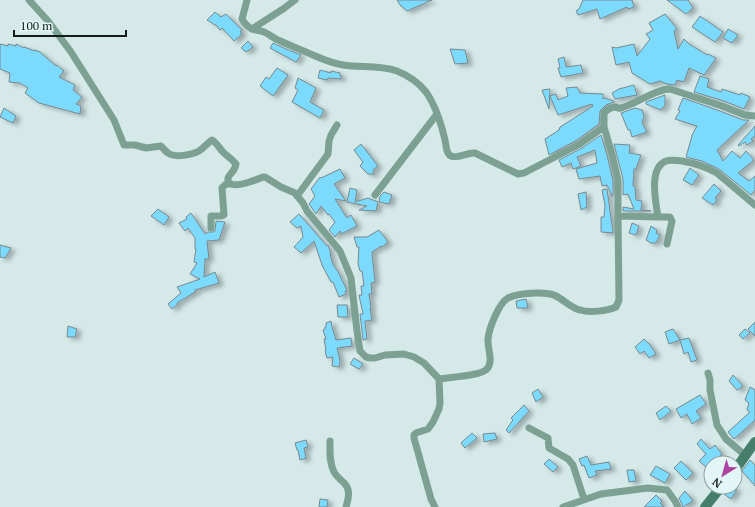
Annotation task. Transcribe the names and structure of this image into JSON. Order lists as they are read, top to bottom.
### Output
{
  "scale_bar": "100 m",
  "north": "bottom left"
}
